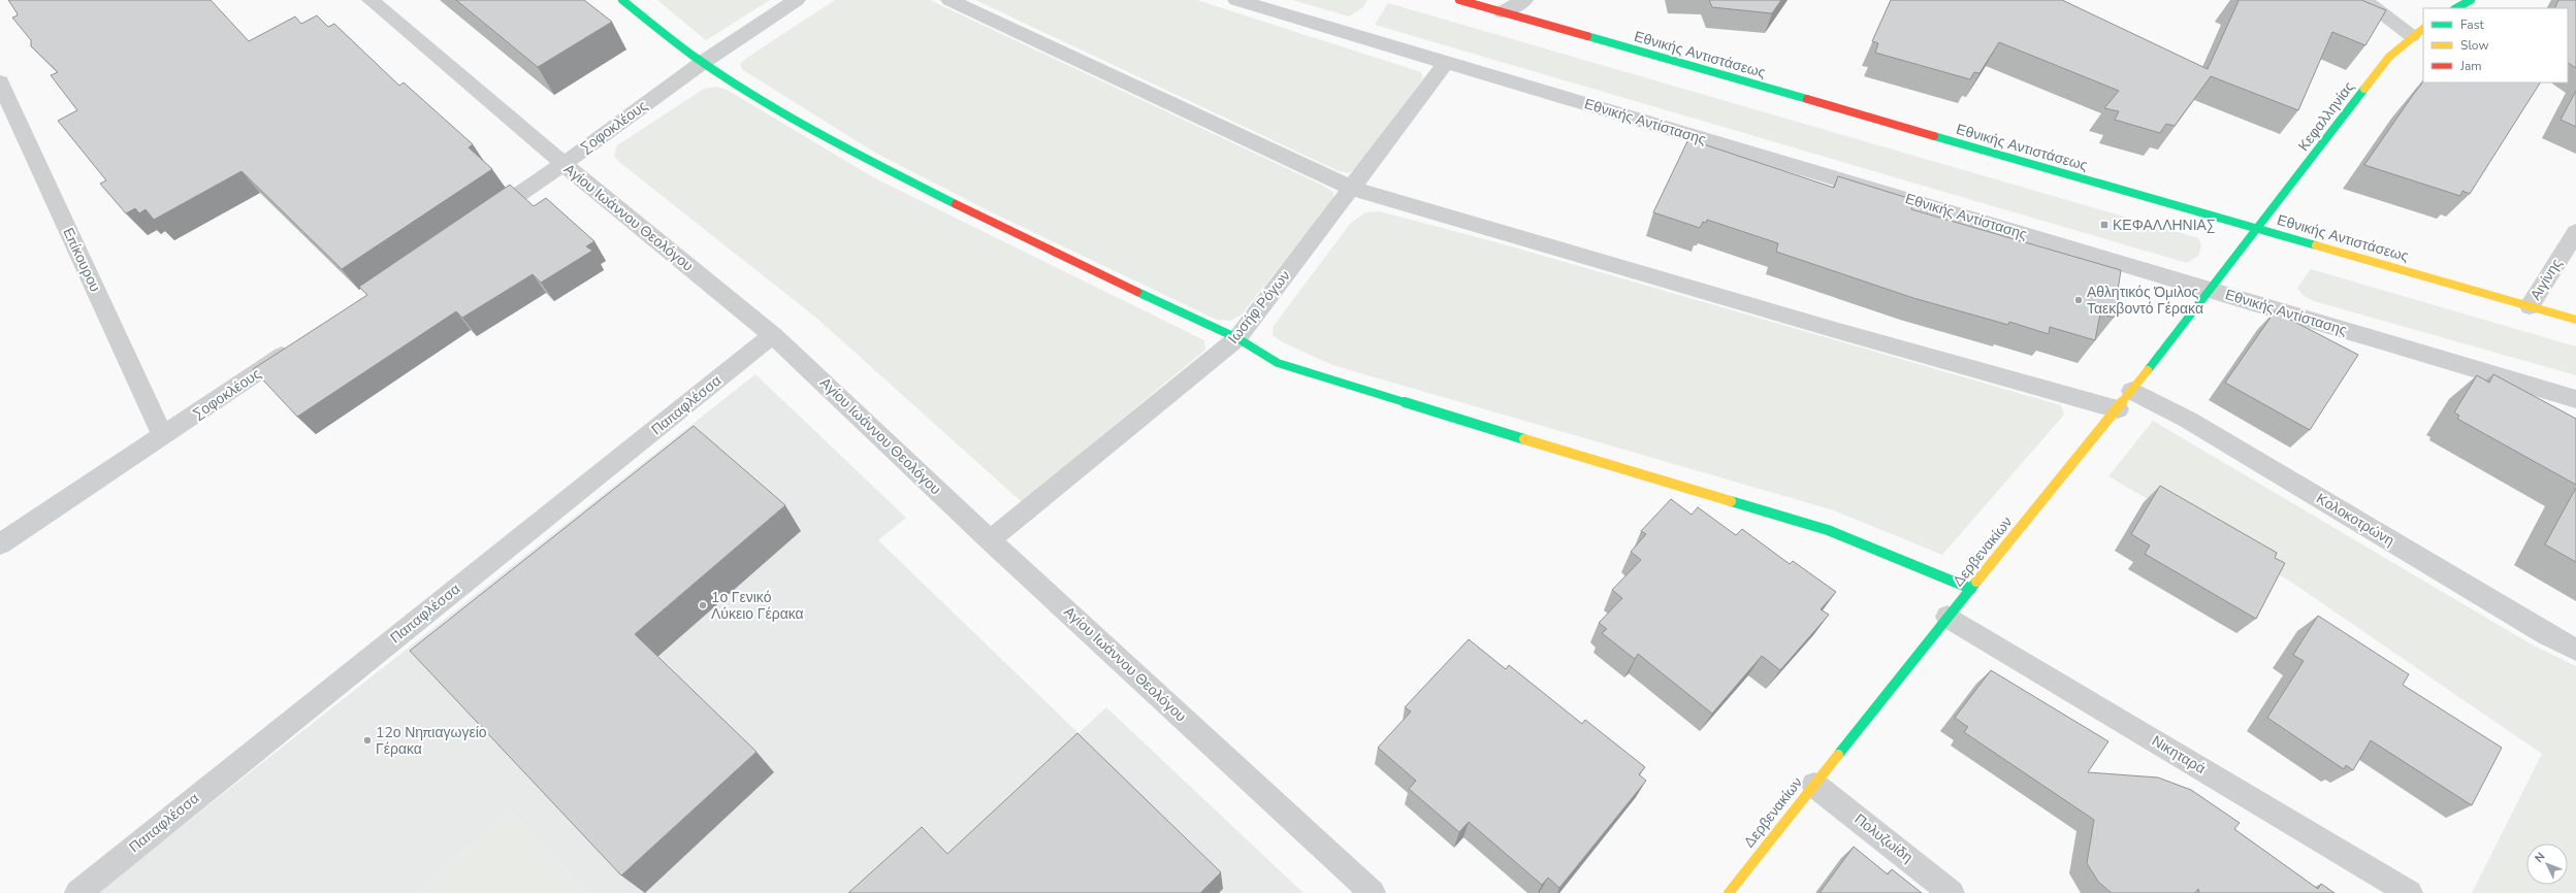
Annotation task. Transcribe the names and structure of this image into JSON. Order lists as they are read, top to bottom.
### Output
{
  "streets": {
    "street": [
      "Εθνικής Αντιστάσεως",
      "Κεφαλληνίας",
      "Εθνικής Αντίστασης",
      "Σοφοκλέους",
      "Αγίου Ιωάννου Θεολόγου",
      "Επίκουρου",
      "Αιγίνης",
      "Ιωσήφ Ρόγων",
      "Παπαφλέσσα",
      "Κολοκοτρώνη",
      "Δερβενακίων",
      "Νικηταρά",
      "Πολυζωίδη"
    ]
  },
  "crossings": [
    ["Εθνικής Αντιστάσεως", "Κεφαλληνίας"],
    ["Εθνικής Αντιστάσεως", "Αιγίνης"],
    ["Εθνικής Αντιστάσεως", "Δερβενακίων"],
    ["Κεφαλληνίας", "Δερβενακίων"],
    ["Εθνικής Αντίστασης", "Ιωσήφ Ρόγων"],
    ["Εθνικής Αντίστασης", "Δερβενακίων"],
    ["Σοφοκλέους", "Αγίου Ιωάννου Θεολόγου"],
    ["Σοφοκλέους", "Επίκουρου"],
    ["Αγίου Ιωάννου Θεολόγου", "Ιωσήφ Ρόγων"],
    ["Αγίου Ιωάννου Θεολόγου", "Παπαφλέσσα"],
    ["Κολοκοτρώνη", "Δερβενακίων"],
    ["Δερβενακίων", "Νικηταρά"],
    ["Δερβενακίων", "Πολυζωίδη"]
  ],
  "places": {
    "transit": ["ΚΕΦΑΛΛΗΝΙΑΣ"],
    "other": ["Αθλητικός Όμιλος Ταεκβοντό Γέρακα", "1ο Γενικό Λύκειο Γέρακα", "12ο Νηπιαγωγείο Γέρακα"]
  },
  "legend": ["Fast", "Slow", "Jam"],
  "north": "top left"
}
